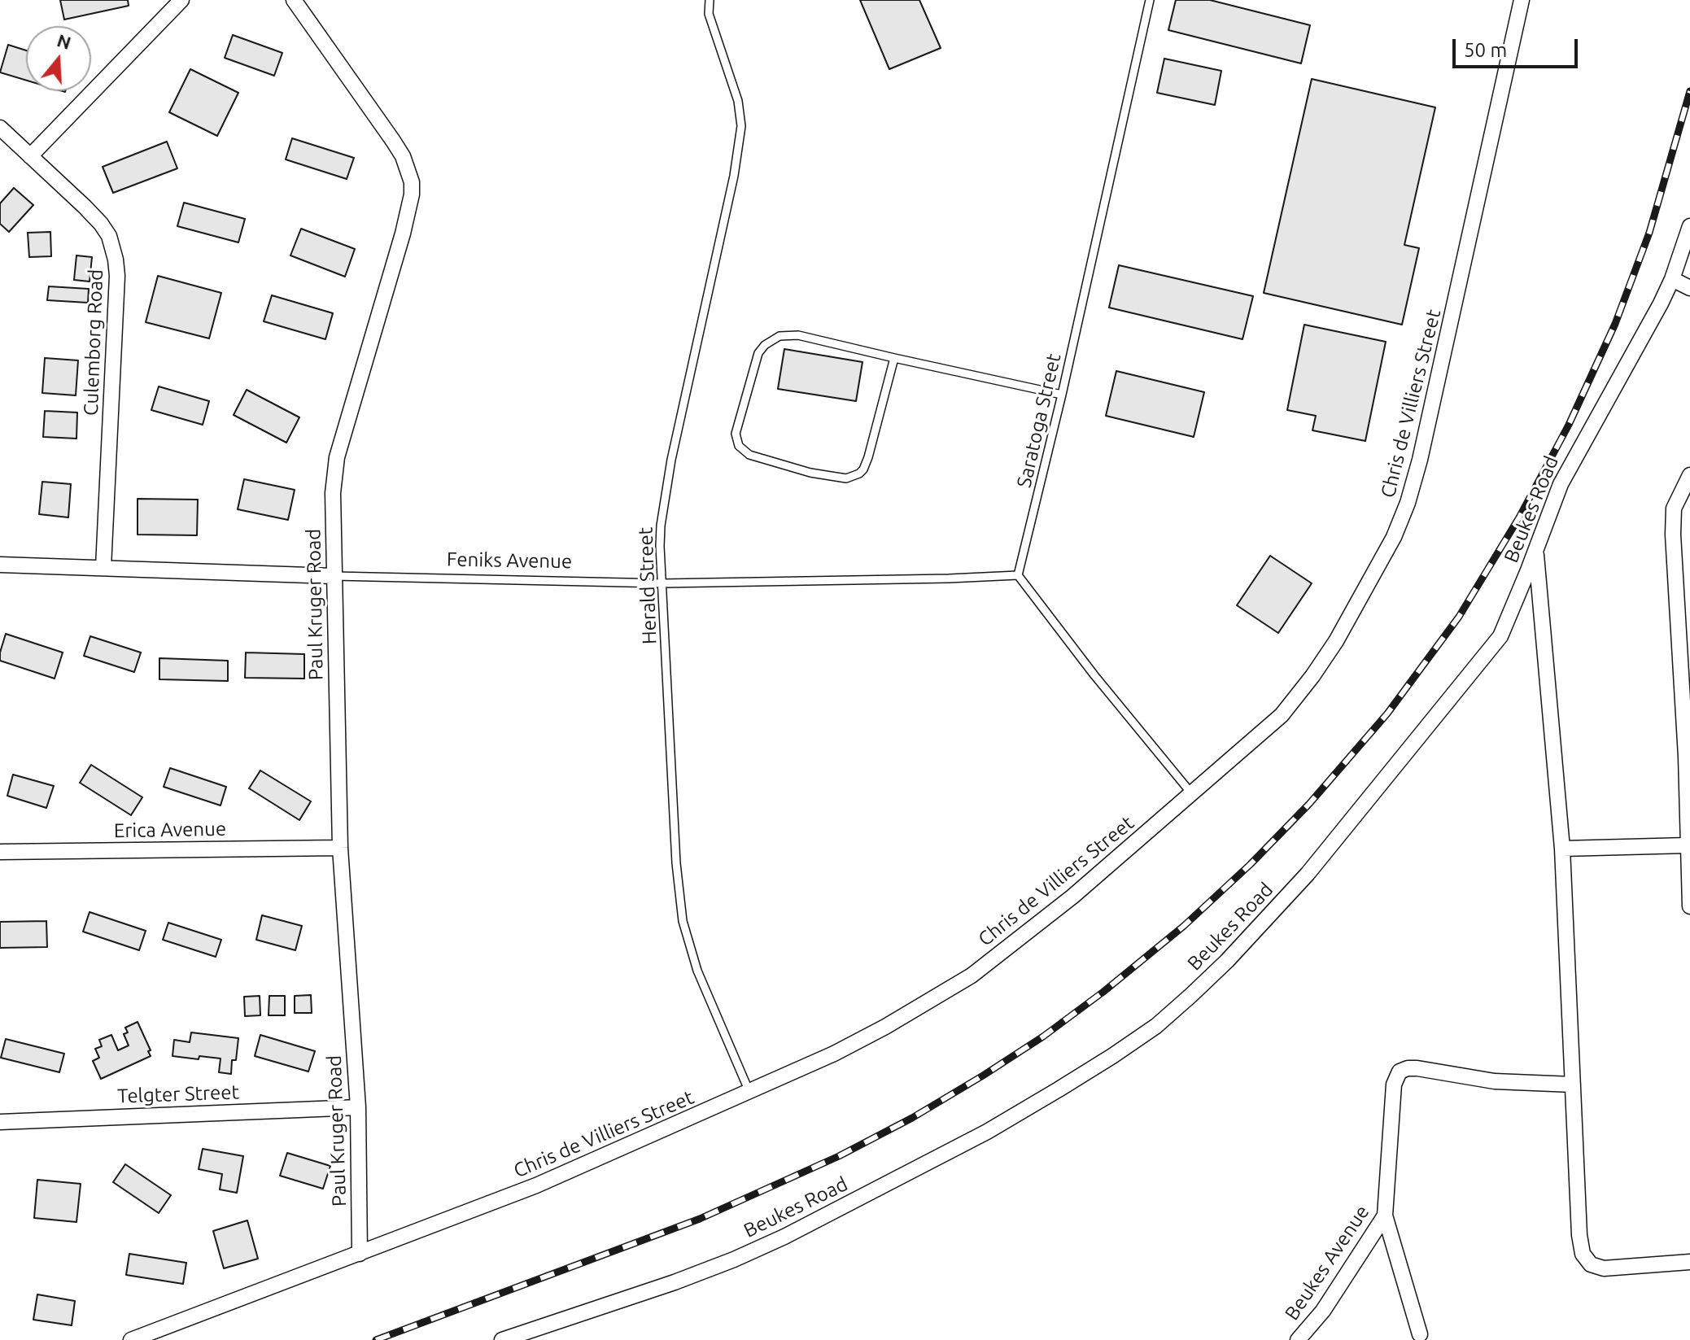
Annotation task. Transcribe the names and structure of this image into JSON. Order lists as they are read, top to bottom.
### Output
{
  "streets": {
    "street": [
      "Culemborg Road",
      "Chris de Villiers Street",
      "Beukes Road",
      "Feniks Avenue",
      "Paul Kruger Road",
      "Erica Avenue",
      "Telgter Street",
      "Beukes Avenue"
    ],
    "lane": ["Saratoga Street", "Herald Street"]
  },
  "crossings": [
    ["Culemborg Road", "Feniks Avenue"],
    ["Chris de Villiers Street", "Herald Street"],
    ["Chris de Villiers Street", "Paul Kruger Road"],
    ["Saratoga Street", "Feniks Avenue"],
    ["Feniks Avenue", "Herald Street"],
    ["Feniks Avenue", "Paul Kruger Road"],
    ["Paul Kruger Road", "Erica Avenue"],
    ["Paul Kruger Road", "Telgter Street"]
  ],
  "scale_bar": "50 m",
  "north": "top"
}
